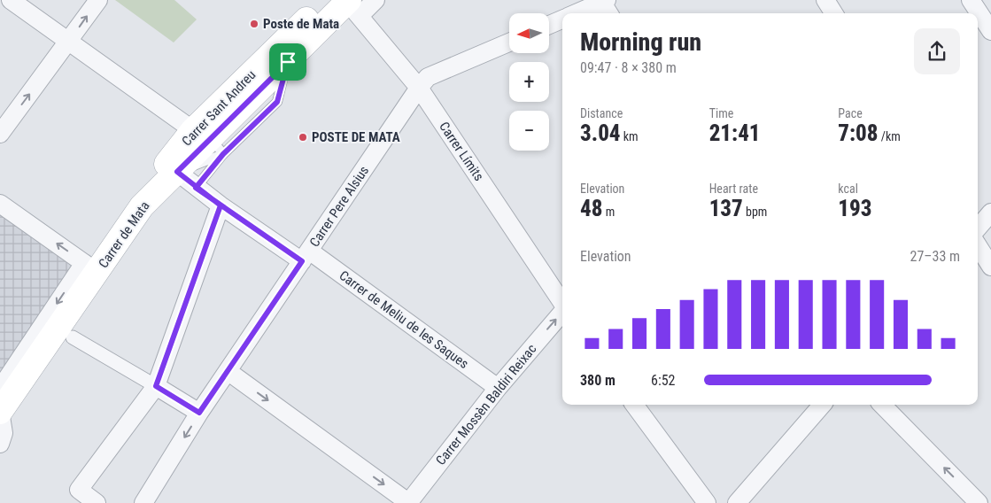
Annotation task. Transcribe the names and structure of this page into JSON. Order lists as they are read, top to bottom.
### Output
{
  "streets": {
    "main road": ["Carrer Sant Andreu", "Carrer de Mata"],
    "street": [
      "Carrer Límits",
      "Carrer Pere Alsius",
      "Carrer de Meliu de les Saques",
      "Carrer Mossèn Baldiri Reixac"
    ]
  },
  "crossings": [
    ["Carrer Sant Andreu", "Carrer Límits"],
    ["Carrer Sant Andreu", "Carrer de Mata"],
    ["Carrer Límits", "Carrer Pere Alsius"],
    ["Carrer Límits", "Carrer de Mata"],
    ["Carrer Pere Alsius", "Carrer de Meliu de les Saques"],
    ["Carrer de Mata", "Carrer de Meliu de les Saques"],
    ["Carrer de Meliu de les Saques", "Carrer Mossèn Baldiri Reixac"]
  ],
  "one_way": ["Carrer Mossèn Baldiri Reixac"],
  "places": ["Poste de Mata", "POSTE DE MATA"],
  "north": "left",
  "page": {
    "map_buttons": ["+", "−"],
    "heading": ["Morning run", "09:47 · 8 × 380 m"],
    "stats": [
      ["Distance", "3.04 km"],
      ["Time", "21:41"],
      ["Pace", "7:08 /km"],
      ["Elevation", "48 m"],
      ["Heart rate", "137 bpm"],
      ["kcal", "193"]
    ],
    "chart": ["Elevation", "27–33 m"],
    "list": [
      {
        "name": "380 m",
        "note": "6:52"
      }
    ]
  }
}
